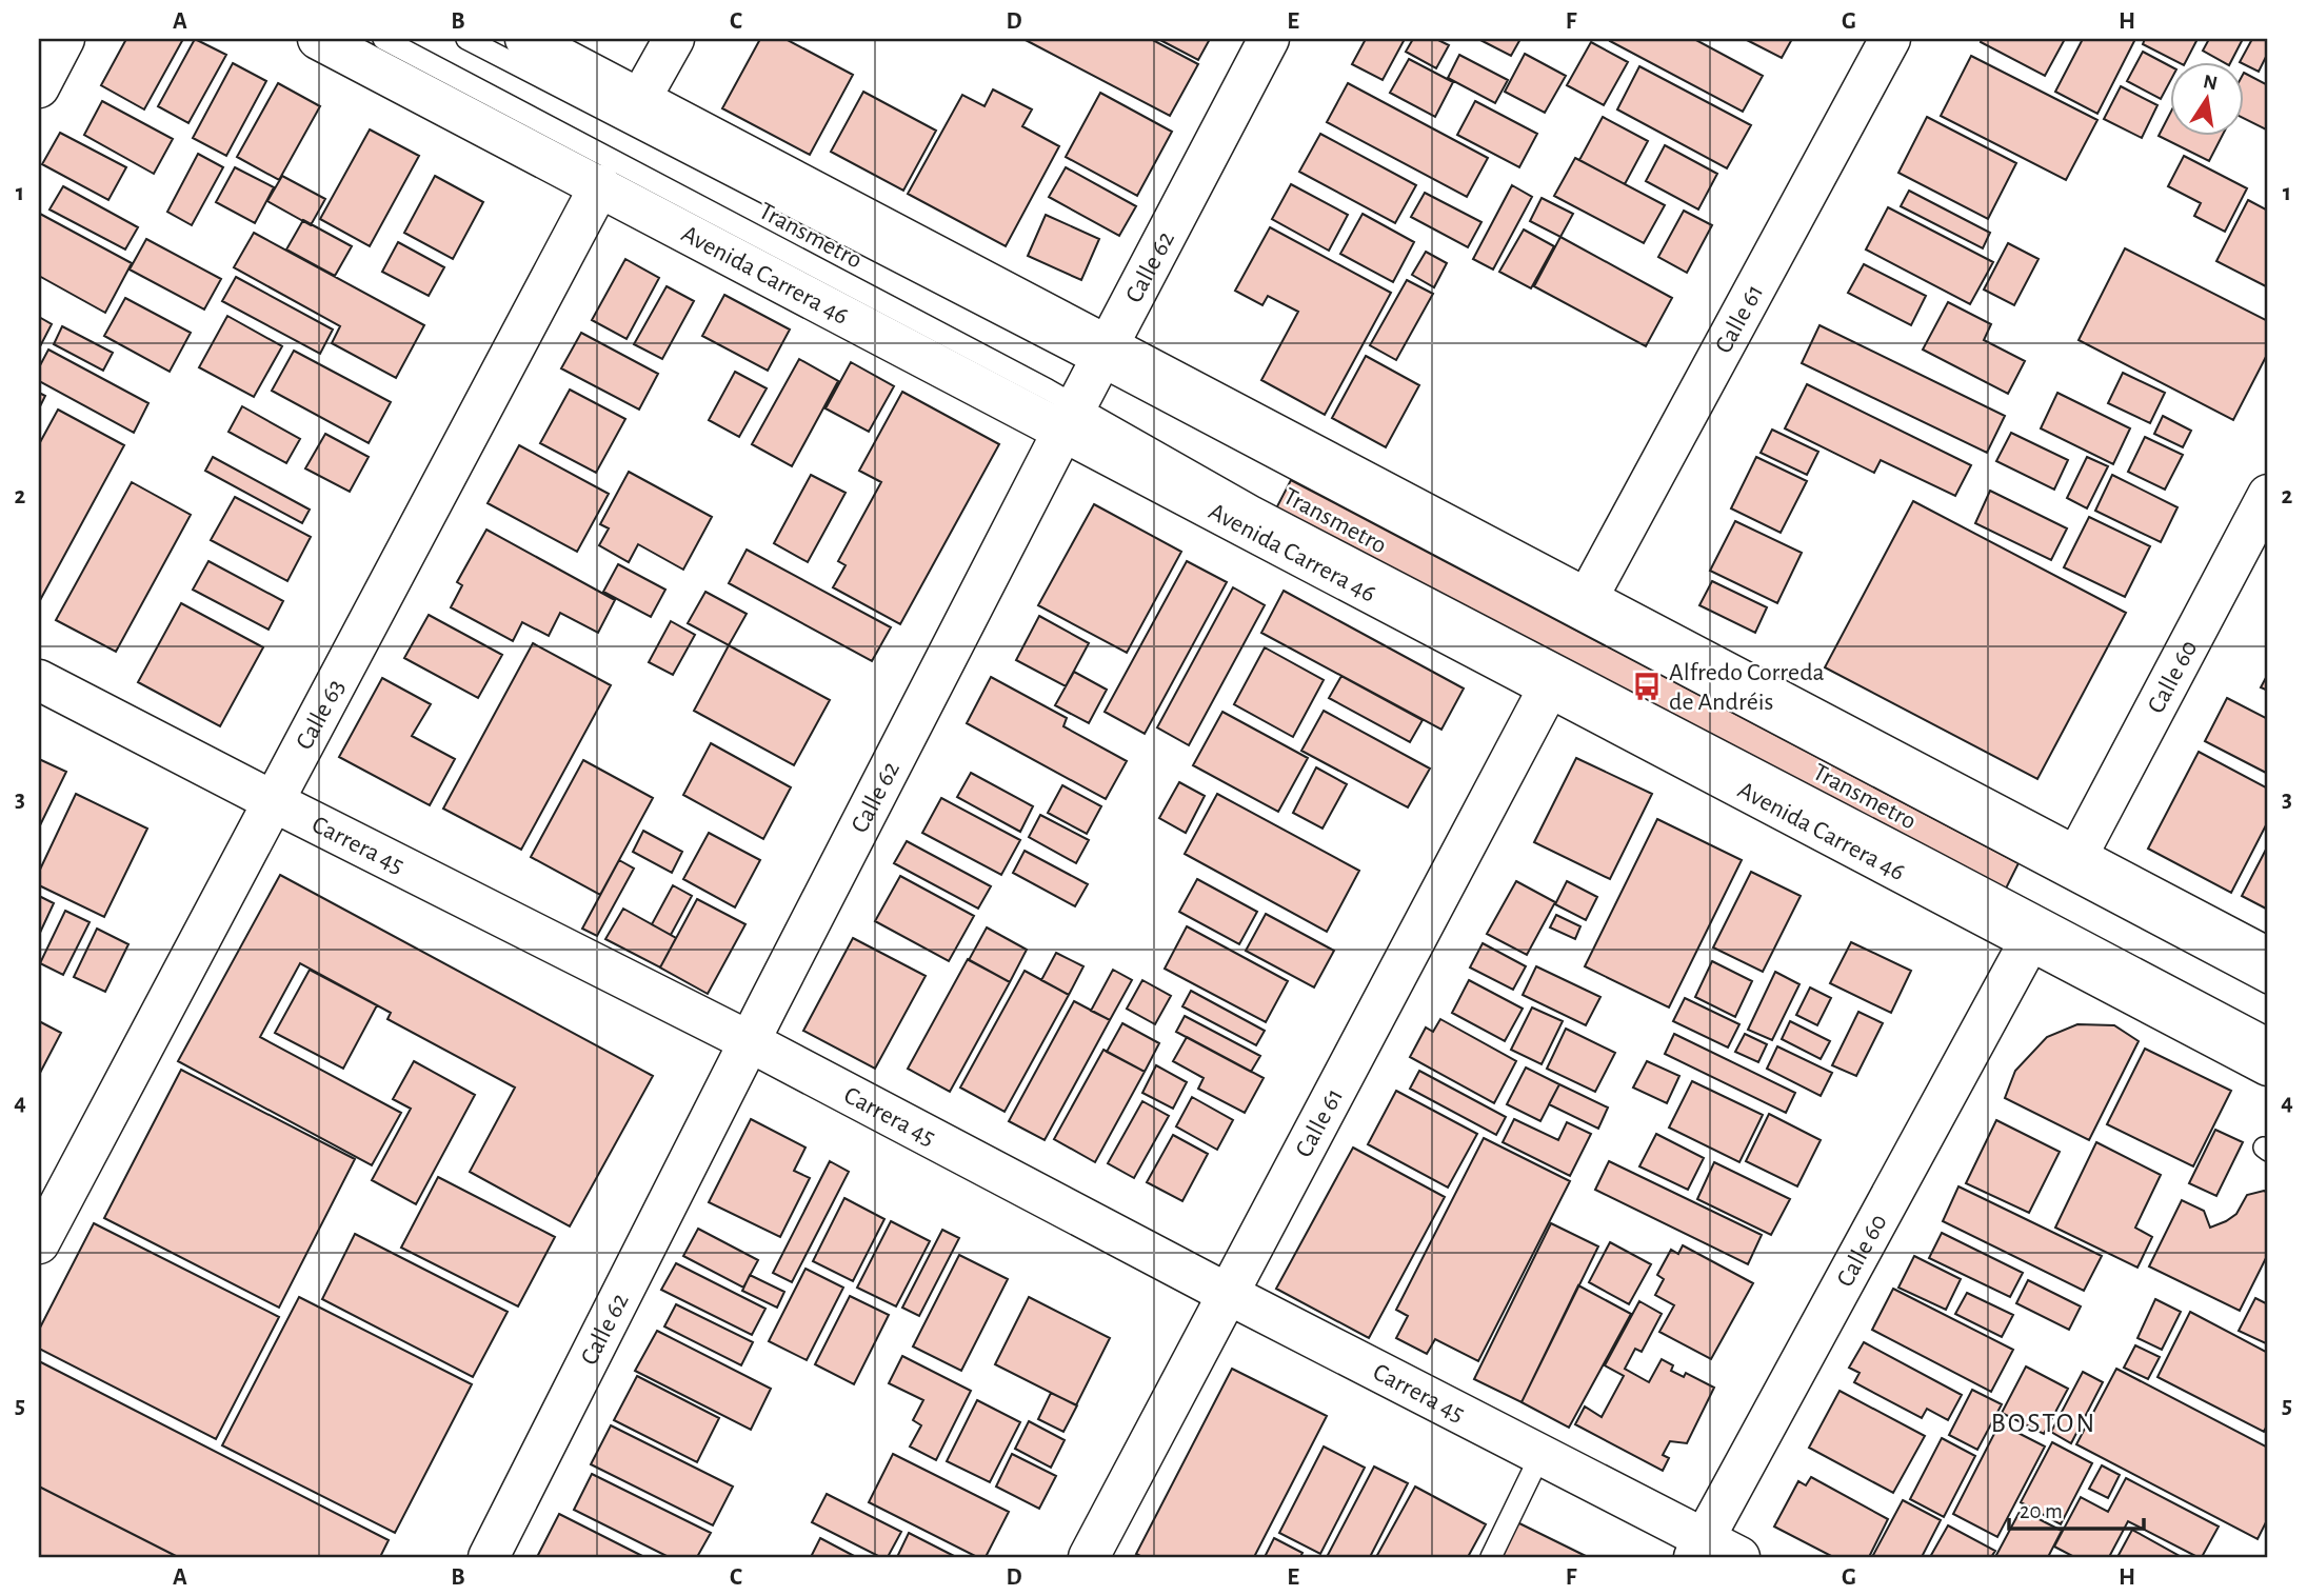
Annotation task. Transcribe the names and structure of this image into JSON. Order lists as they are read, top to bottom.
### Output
{
  "streets": {
    "street": [
      "Calle 62",
      "Avenida Carrera 46",
      "Calle 61",
      "Calle 60",
      "Calle 63",
      "Carrera 45"
    ],
    "lane": ["Transmetro"]
  },
  "crossings": [
    ["Transmetro", "Calle 62"],
    ["Transmetro", "Avenida Carrera 46"],
    ["Calle 62", "Avenida Carrera 46"],
    ["Calle 62", "Carrera 45"],
    ["Avenida Carrera 46", "Calle 61"],
    ["Avenida Carrera 46", "Calle 60"],
    ["Avenida Carrera 46", "Calle 63"],
    ["Calle 61", "Carrera 45"],
    ["Calle 60", "Carrera 45"],
    ["Calle 63", "Carrera 45"]
  ],
  "districts": ["BOSTON"],
  "places": {
    "bus stop": ["Alfredo Correda de Andréis"]
  },
  "scale_bar": "20 m",
  "north": "top",
  "grid": {
    "columns": [
      "A",
      "B",
      "C",
      "D",
      "E",
      "F",
      "G",
      "H"
    ],
    "rows": [
      "1",
      "2",
      "3",
      "4",
      "5"
    ]
  }
}
